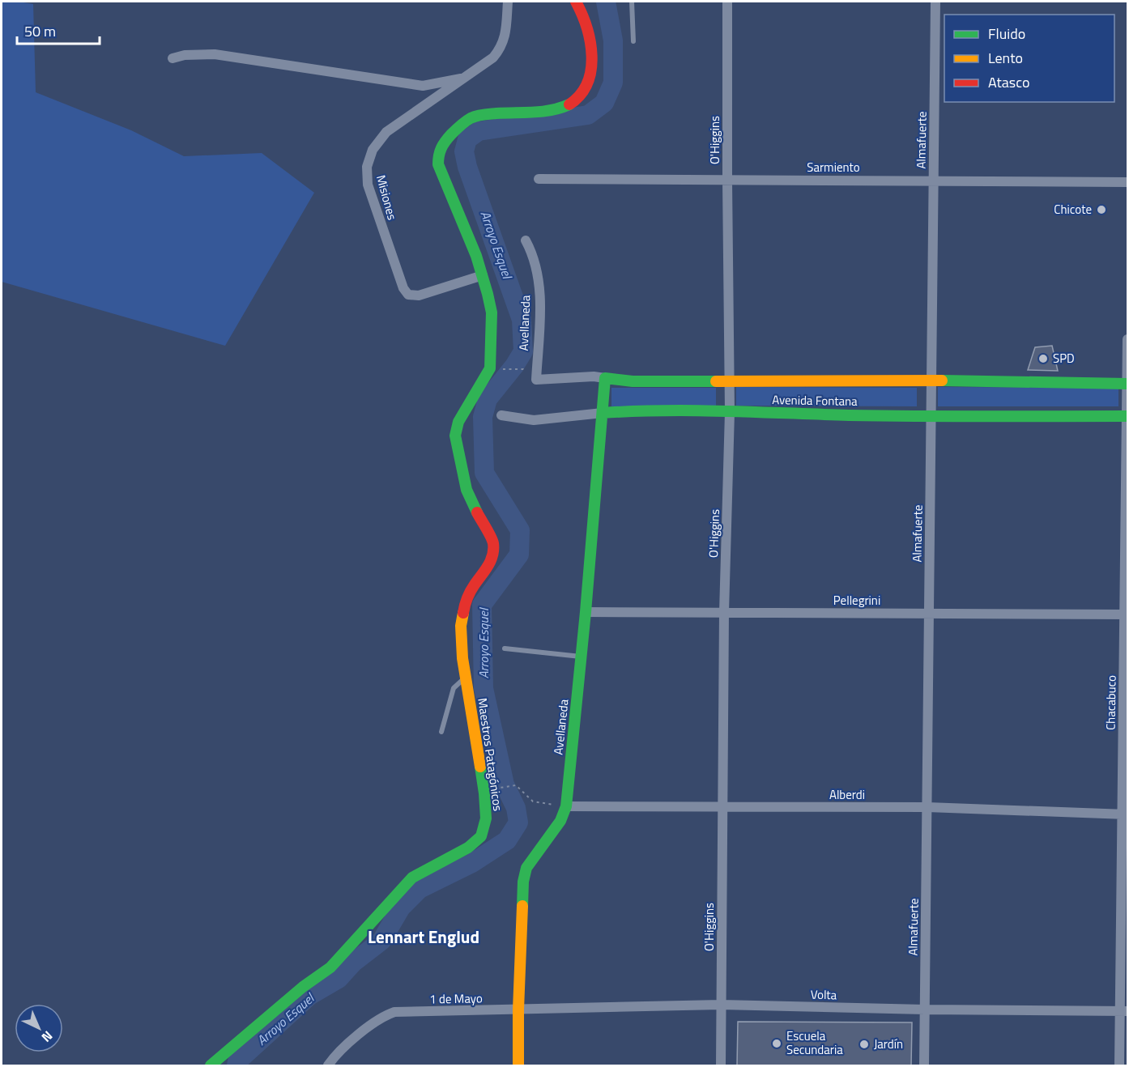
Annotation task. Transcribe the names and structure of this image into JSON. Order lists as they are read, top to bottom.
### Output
{
  "streets": {
    "street": [
      "O'Higgins",
      "Almafuerte",
      "Sarmiento",
      "Misiones",
      "Avellaneda",
      "Avenida Fontana",
      "Pellegrini",
      "Chacabuco",
      "Maestros Patagónicos",
      "Alberdi",
      "Volta",
      "1 de Mayo"
    ]
  },
  "crossings": [
    ["O'Higgins", "Sarmiento"],
    ["O'Higgins", "Avenida Fontana"],
    ["O'Higgins", "Pellegrini"],
    ["O'Higgins", "Alberdi"],
    ["O'Higgins", "Volta"],
    ["Almafuerte", "Sarmiento"],
    ["Almafuerte", "Avenida Fontana"],
    ["Almafuerte", "Pellegrini"],
    ["Almafuerte", "Alberdi"],
    ["Almafuerte", "Volta"],
    ["Misiones", "Maestros Patagónicos"],
    ["Avellaneda", "Avenida Fontana"],
    ["Avellaneda", "Pellegrini"],
    ["Avellaneda", "Alberdi"],
    ["Avellaneda", "Volta"],
    ["Avellaneda", "1 de Mayo"],
    ["Avenida Fontana", "Chacabuco"],
    ["Pellegrini", "Chacabuco"],
    ["Chacabuco", "Alberdi"],
    ["Chacabuco", "Volta"],
    ["Volta", "1 de Mayo"]
  ],
  "districts": ["Lennart Englud"],
  "water": ["Arroyo Esquel"],
  "places": [
    "Chicote",
    "SPD",
    "Escuela Secundaria",
    "Jardín"
  ],
  "legend": ["Fluido", "Lento", "Atasco"],
  "scale_bar": "50 m",
  "north": "bottom right"
}
